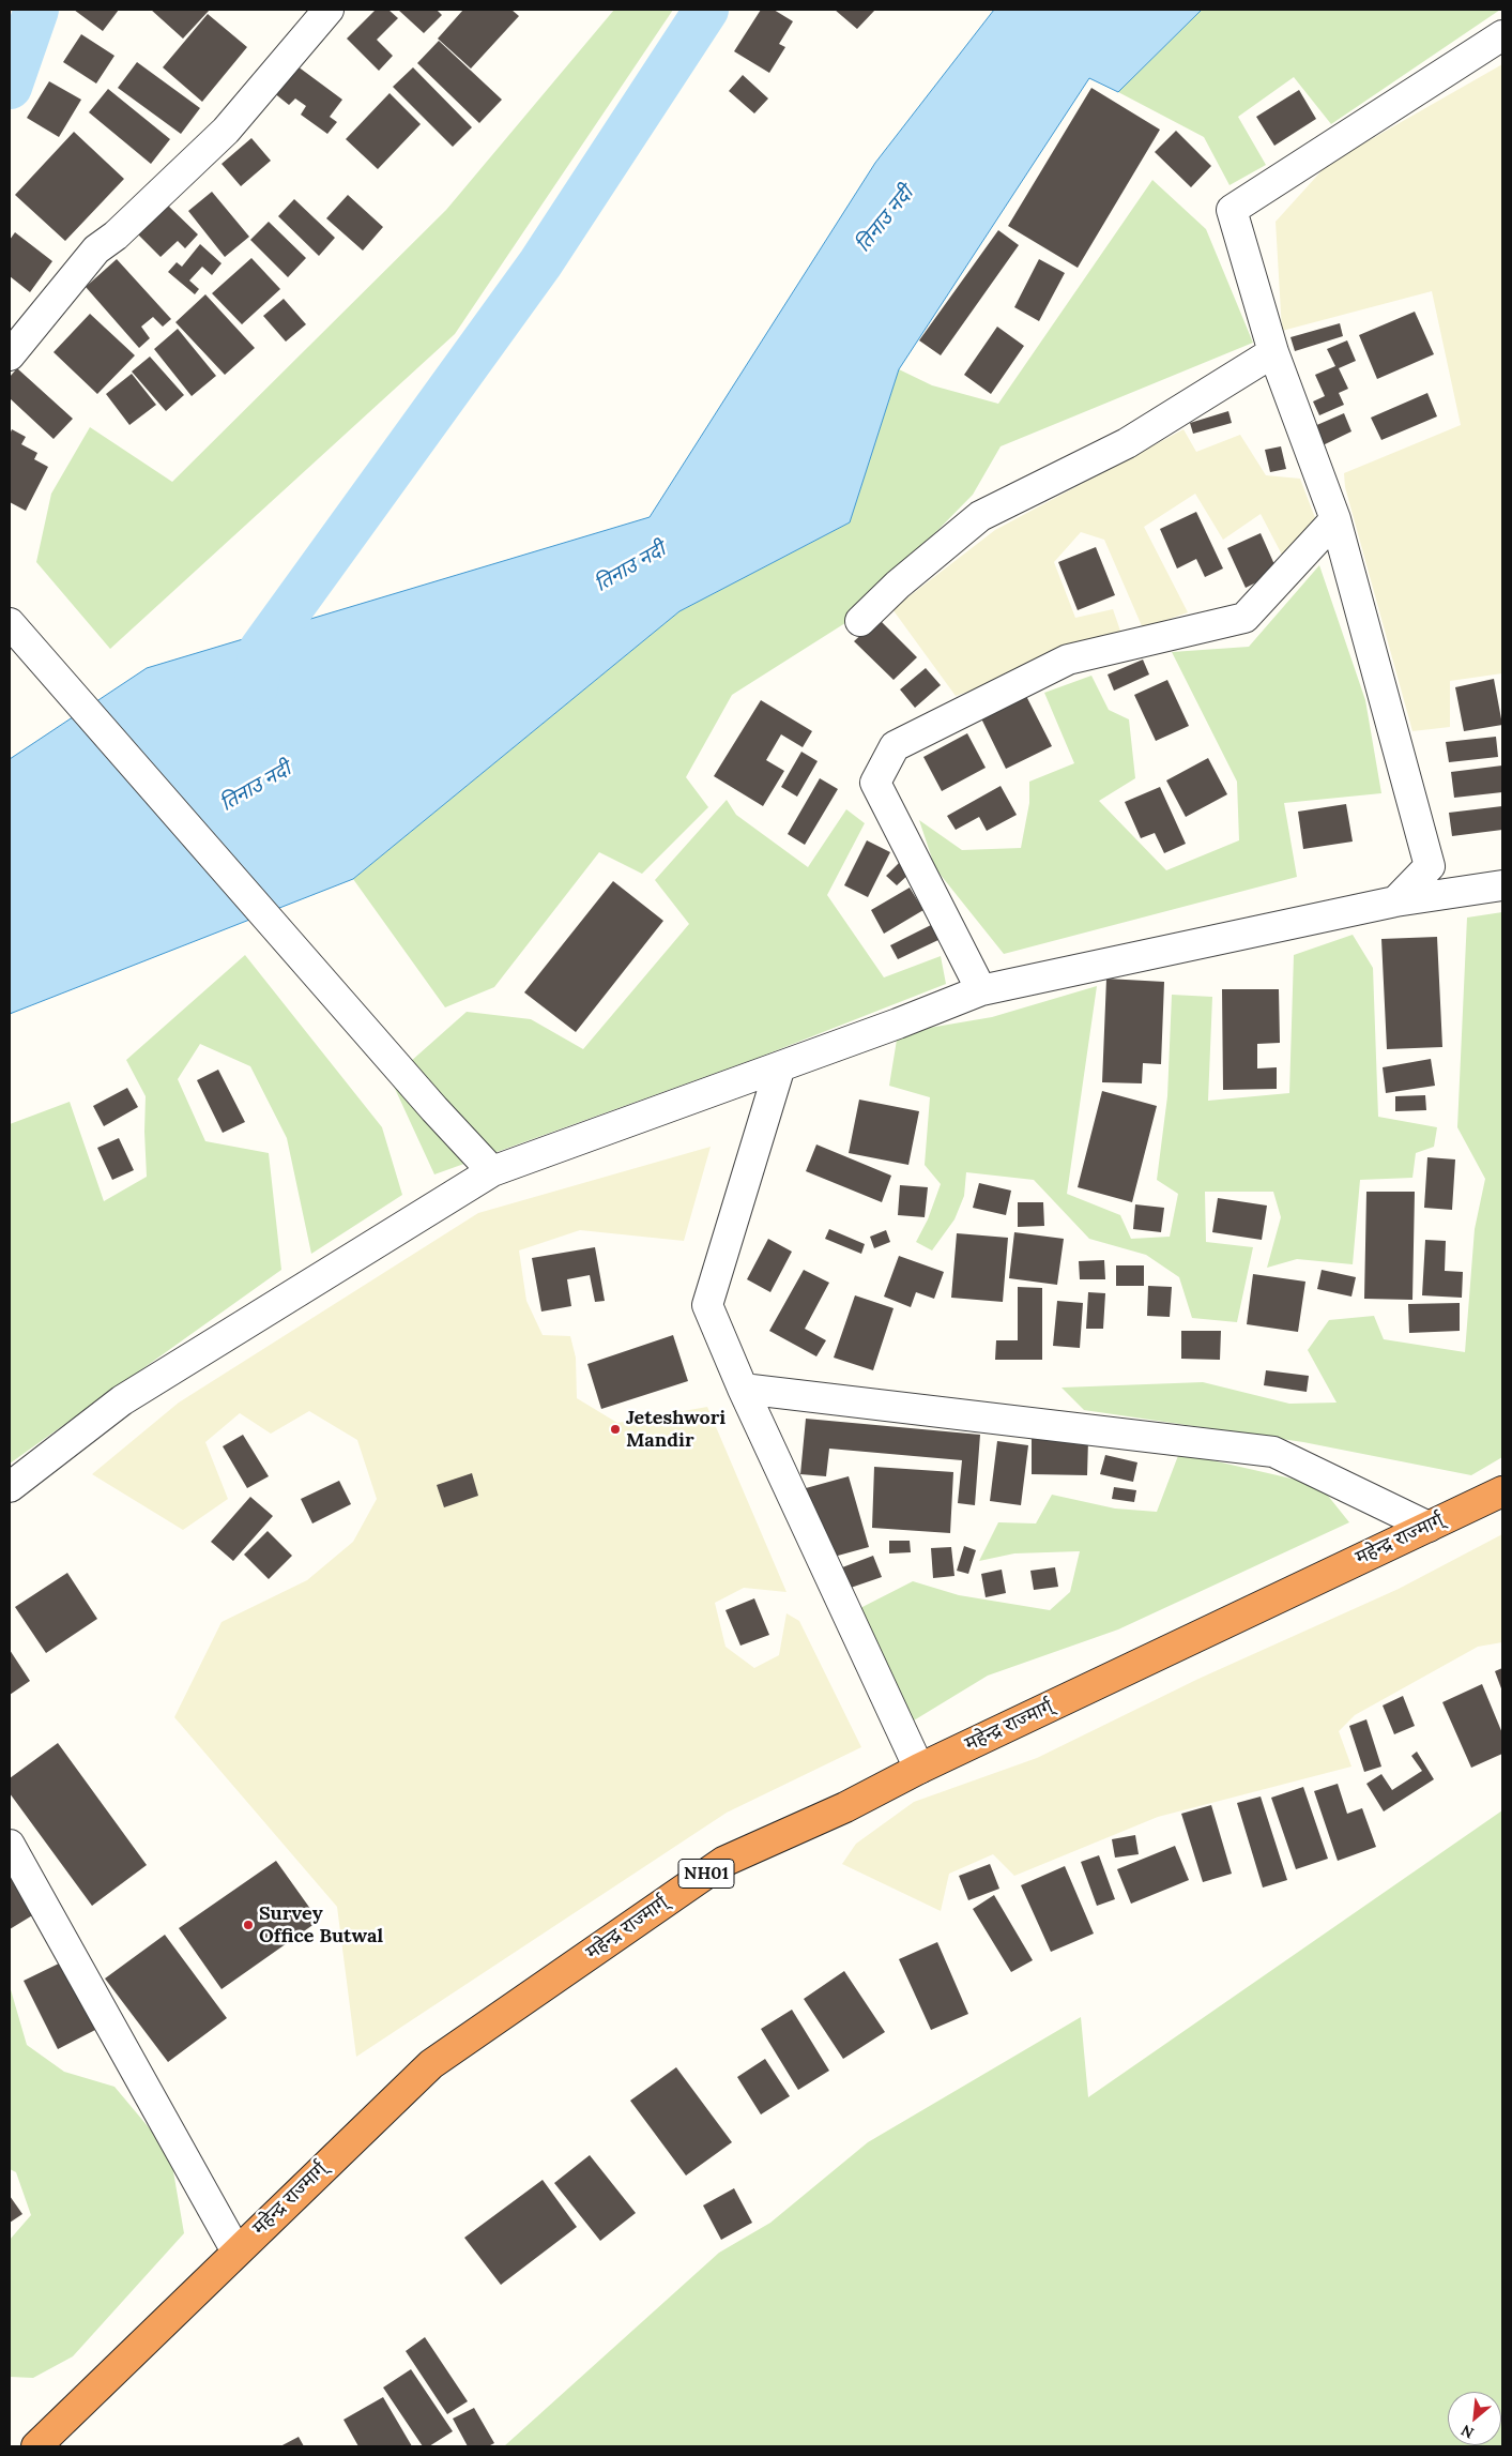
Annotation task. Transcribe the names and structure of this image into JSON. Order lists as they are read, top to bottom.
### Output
{
  "streets": {
    "highway": ["महेन्द्र राज्मार्ग्", "NH01"]
  },
  "water": ["तिनाउ नदी"],
  "places": ["Jeteshwori Mandir", "Survey Office Butwal"],
  "north": "bottom left"
}
